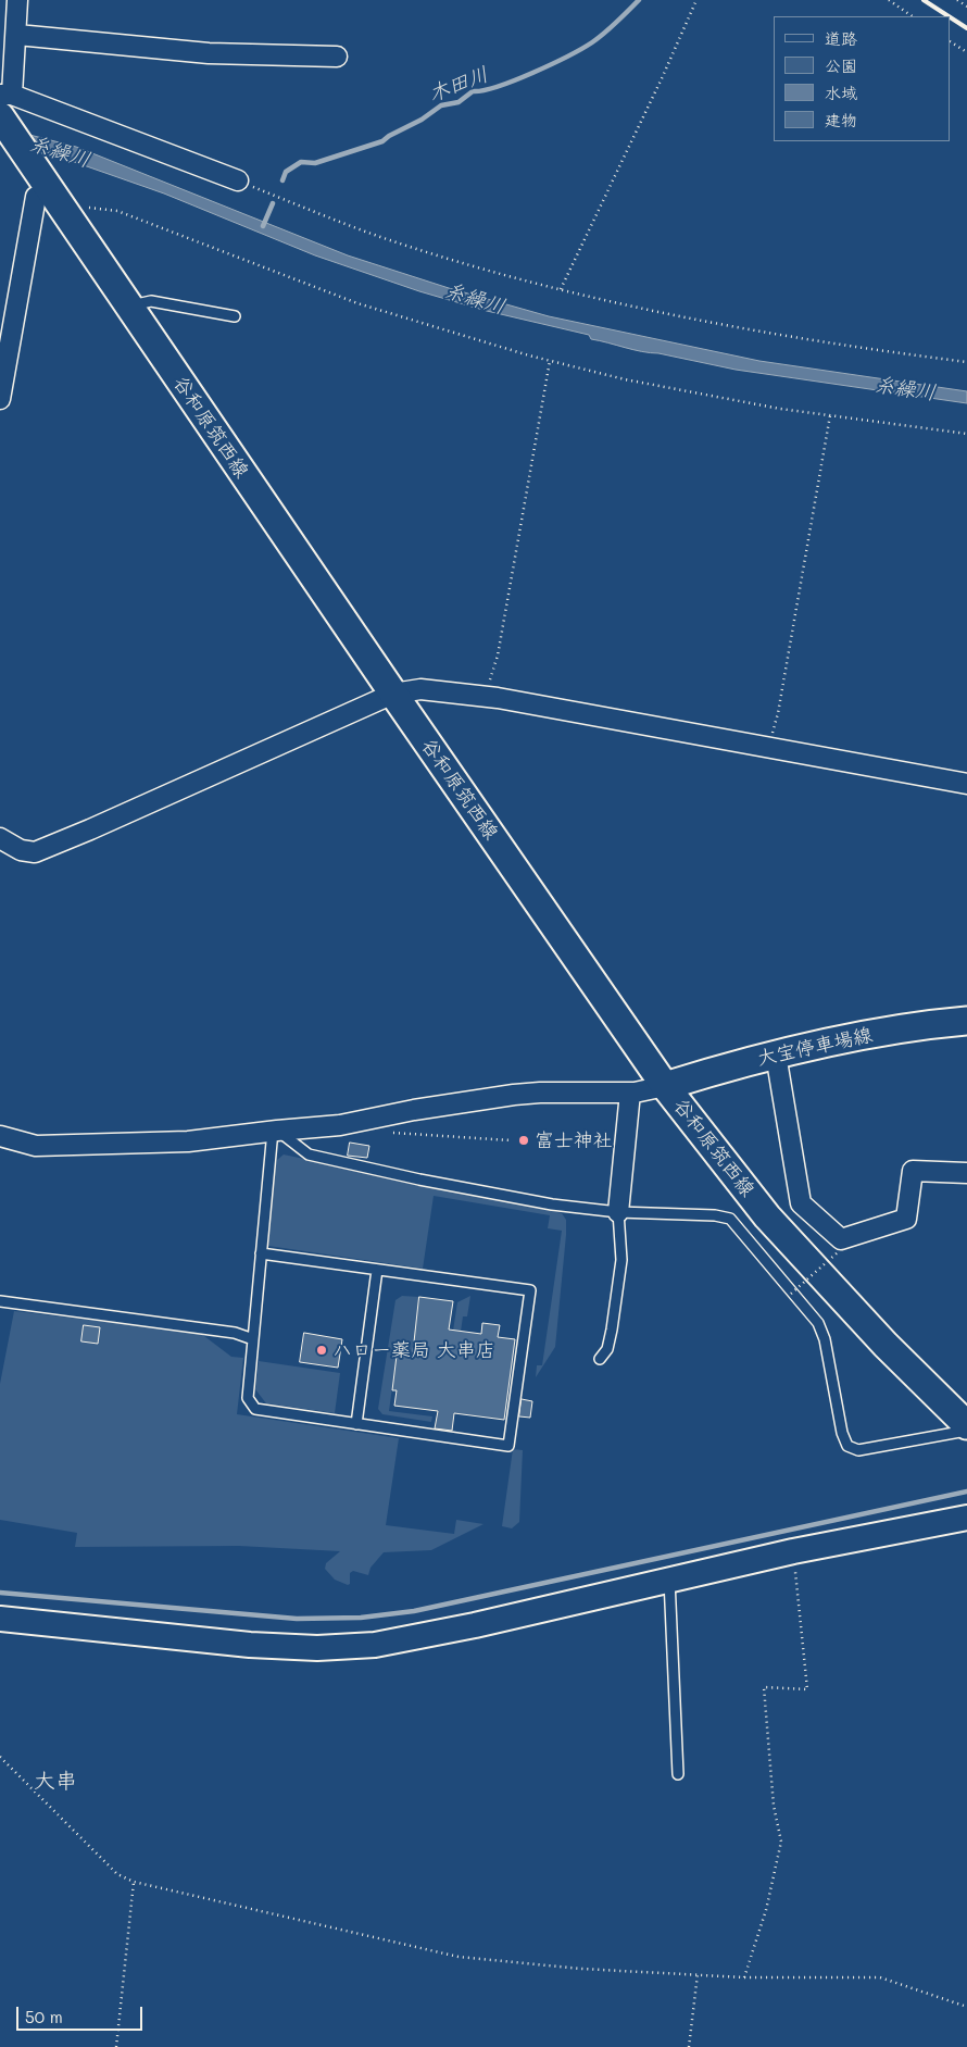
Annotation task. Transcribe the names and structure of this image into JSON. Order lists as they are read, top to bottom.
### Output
{
  "streets": {
    "main road": ["谷和原筑西線", "大宝停車場線"]
  },
  "crossings": [
    ["谷和原筑西線", "大宝停車場線"]
  ],
  "districts": ["大串"],
  "water": ["木田川", "糸繰川"],
  "places": ["富士神社", "ハロー薬局 大串店"],
  "legend": [
    "道路",
    "公園",
    "水域",
    "建物"
  ],
  "scale_bar": "50 m"
}
